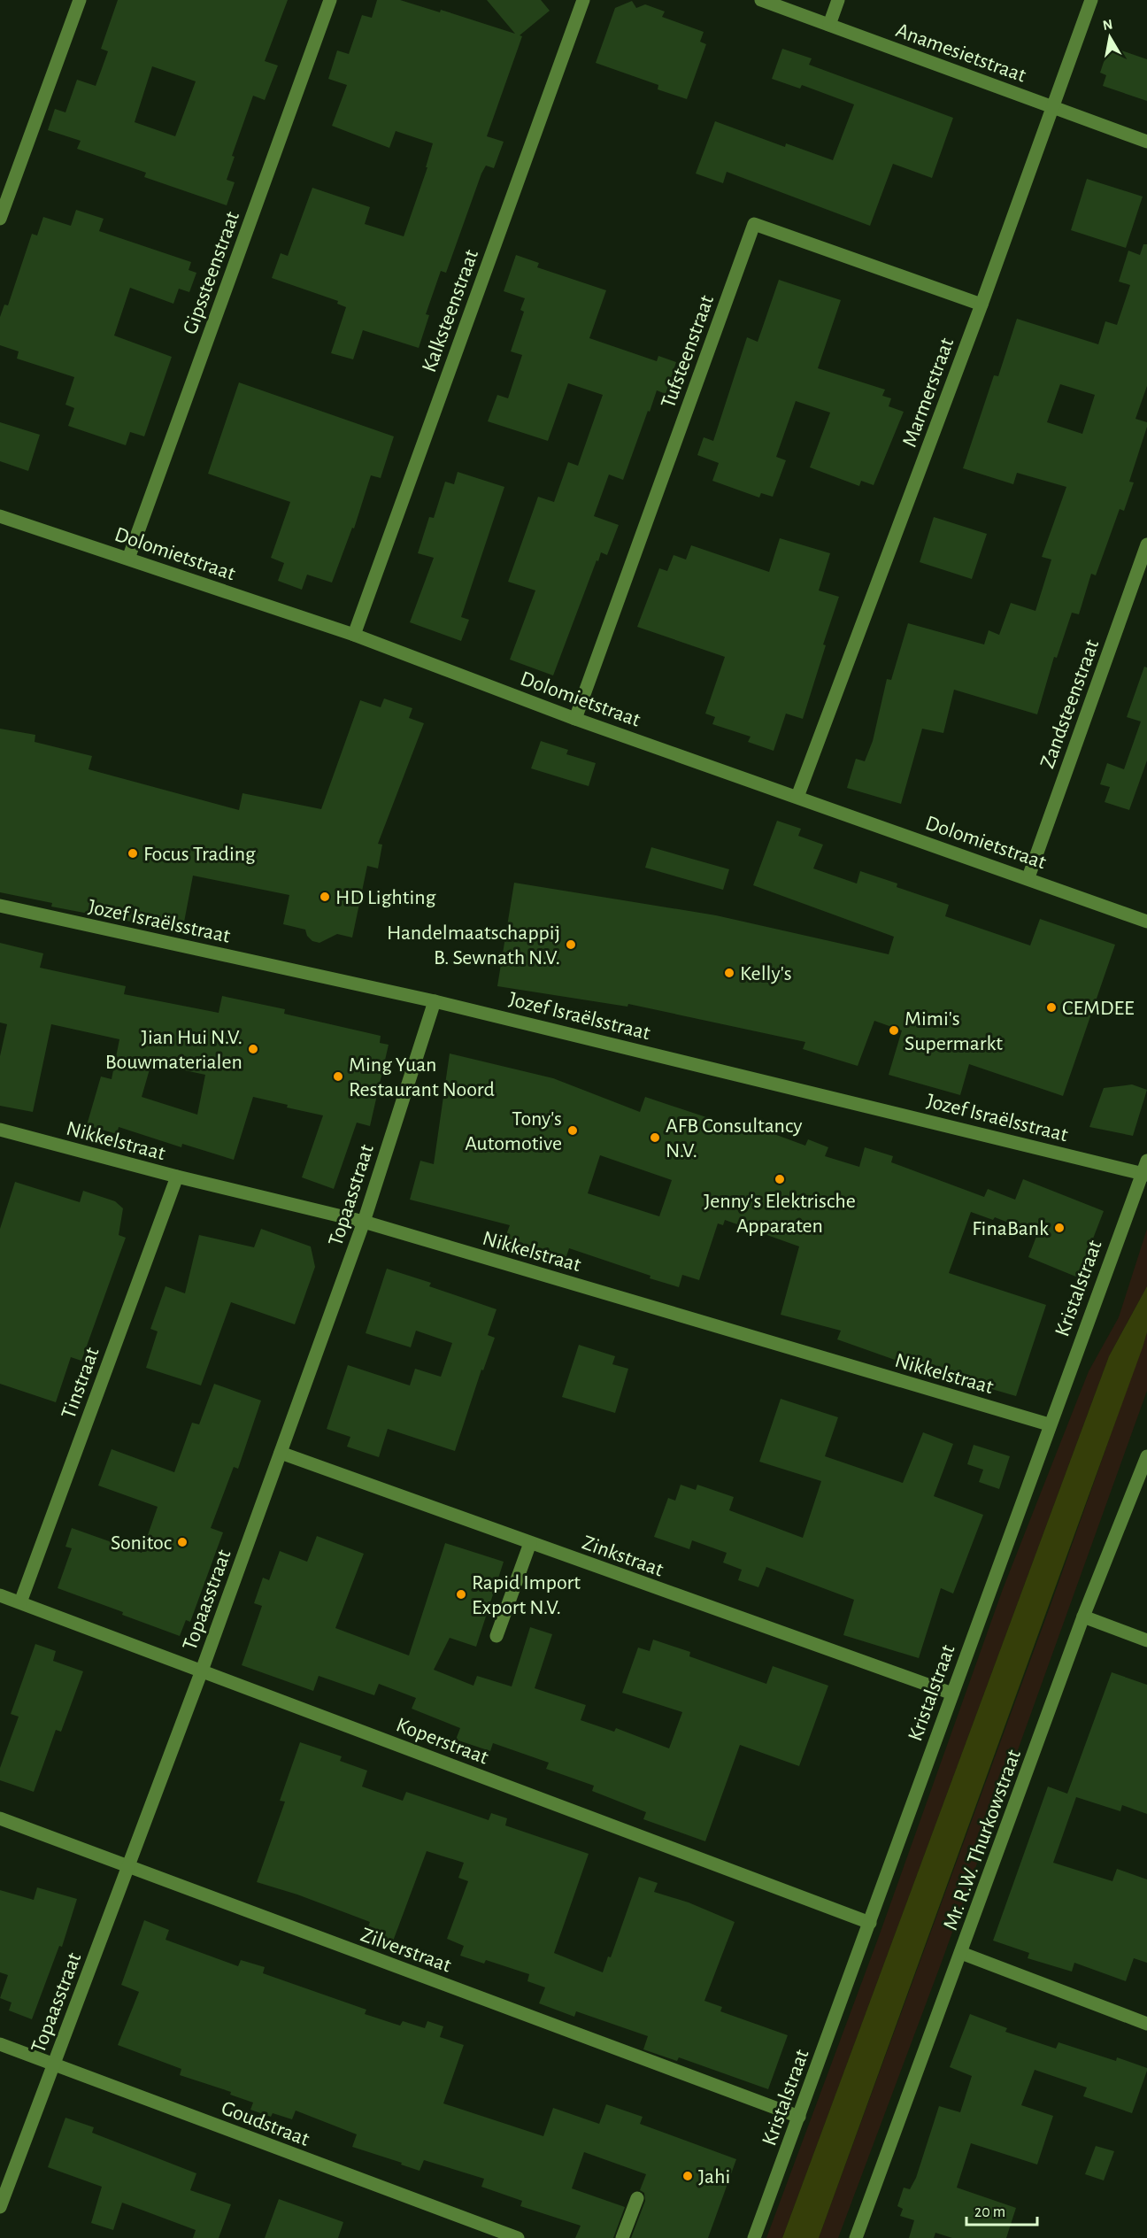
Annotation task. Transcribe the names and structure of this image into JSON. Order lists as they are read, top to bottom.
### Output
{
  "streets": {
    "street": [
      "Anamesietstraat",
      "Gipssteenstraat",
      "Kalksteenstraat",
      "Tufsteenstraat",
      "Marmerstraat",
      "Dolomietstraat",
      "Zandsteenstraat",
      "Jozef Israëlsstraat",
      "Nikkelstraat",
      "Topaasstraat",
      "Kristalstraat",
      "Tinstraat",
      "Zinkstraat",
      "Koperstraat",
      "Mr. R.W. Thurkowstraat",
      "Zilverstraat",
      "Goudstraat"
    ]
  },
  "crossings": [
    ["Anamesietstraat", "Marmerstraat"],
    ["Gipssteenstraat", "Dolomietstraat"],
    ["Kalksteenstraat", "Dolomietstraat"],
    ["Tufsteenstraat", "Marmerstraat"],
    ["Tufsteenstraat", "Dolomietstraat"],
    ["Marmerstraat", "Dolomietstraat"],
    ["Dolomietstraat", "Zandsteenstraat"],
    ["Jozef Israëlsstraat", "Topaasstraat"],
    ["Jozef Israëlsstraat", "Kristalstraat"],
    ["Nikkelstraat", "Topaasstraat"],
    ["Nikkelstraat", "Kristalstraat"],
    ["Nikkelstraat", "Tinstraat"],
    ["Topaasstraat", "Zinkstraat"],
    ["Topaasstraat", "Koperstraat"],
    ["Topaasstraat", "Zilverstraat"],
    ["Topaasstraat", "Goudstraat"],
    ["Kristalstraat", "Zinkstraat"],
    ["Kristalstraat", "Koperstraat"],
    ["Kristalstraat", "Zilverstraat"],
    ["Tinstraat", "Koperstraat"]
  ],
  "places": [
    "Focus Trading",
    "HD Lighting",
    "Handelmaatschappij B. Sewnath N.V.",
    "Kelly's",
    "CEMDEE",
    "Mimi's Supermarkt",
    "Jian Hui N.V. Bouwmaterialen",
    "Ming Yuan Restaurant Noord",
    "Tony's Automotive",
    "AFB Consultancy N.V.",
    "Jenny's Elektrische Apparaten",
    "FinaBank",
    "Sonitoc",
    "Rapid Import Export N.V.",
    "Jahi"
  ],
  "scale_bar": "20 m",
  "north": "top"
}
